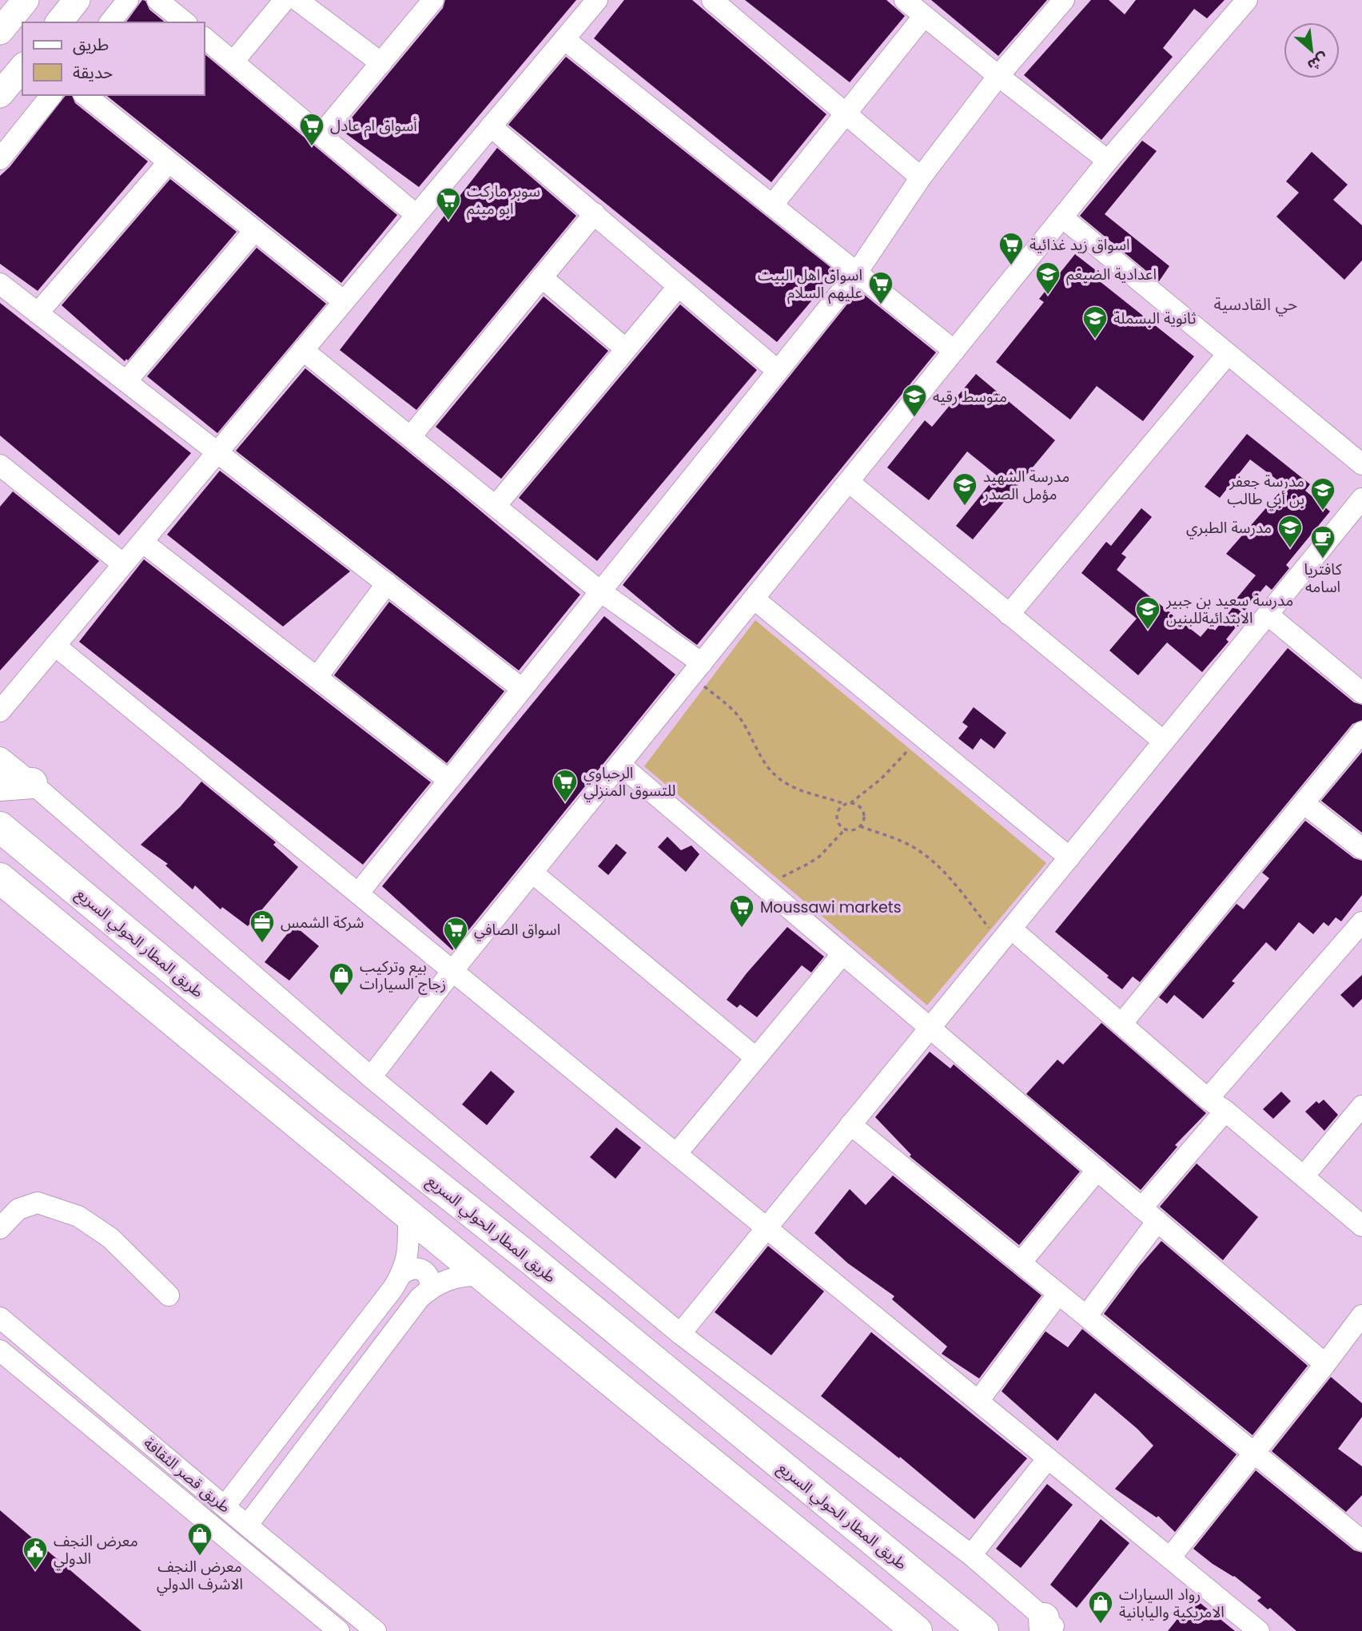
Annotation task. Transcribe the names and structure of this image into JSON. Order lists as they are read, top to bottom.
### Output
{
  "streets": {
    "highway": ["طريق المطار الحولي السريع"],
    "street": ["طريق قصر الثقافة"]
  },
  "districts": ["حي القادسية"],
  "places": {
    "supermarket": [
      "أسواق ام عادل",
      "سوبر ماركت ابو ميثم",
      "اسواق زيد غذائية",
      "اسواق اهل البيت عليهم السلام",
      "الرحباوي للتسوق المنزلي",
      "Moussawi markets",
      "اسواق الصافي"
    ],
    "school or university": [
      "اعدادية الضيغم",
      "ثانوية البسملة",
      "متوسط رقيه",
      "مدرسة الشهيد مؤمل الصدر",
      "مدرسة جعفر بن أبي طالب",
      "مدرسة الطبري",
      "مدرسة سعيد بن جبير الابتدائيةللبنين"
    ],
    "cafe": ["كافتريا اسامه"],
    "office": ["شركة الشمس"],
    "shop": ["بيع وتركيب زجاج السيارات", "معرض النجف الاشرف الدولي", "رواد السيارات الامريكية واليابانية"],
    "public building": ["معرض النجف الدولي"]
  },
  "legend": ["طريق", "حديقة"],
  "north": "bottom right"
}
